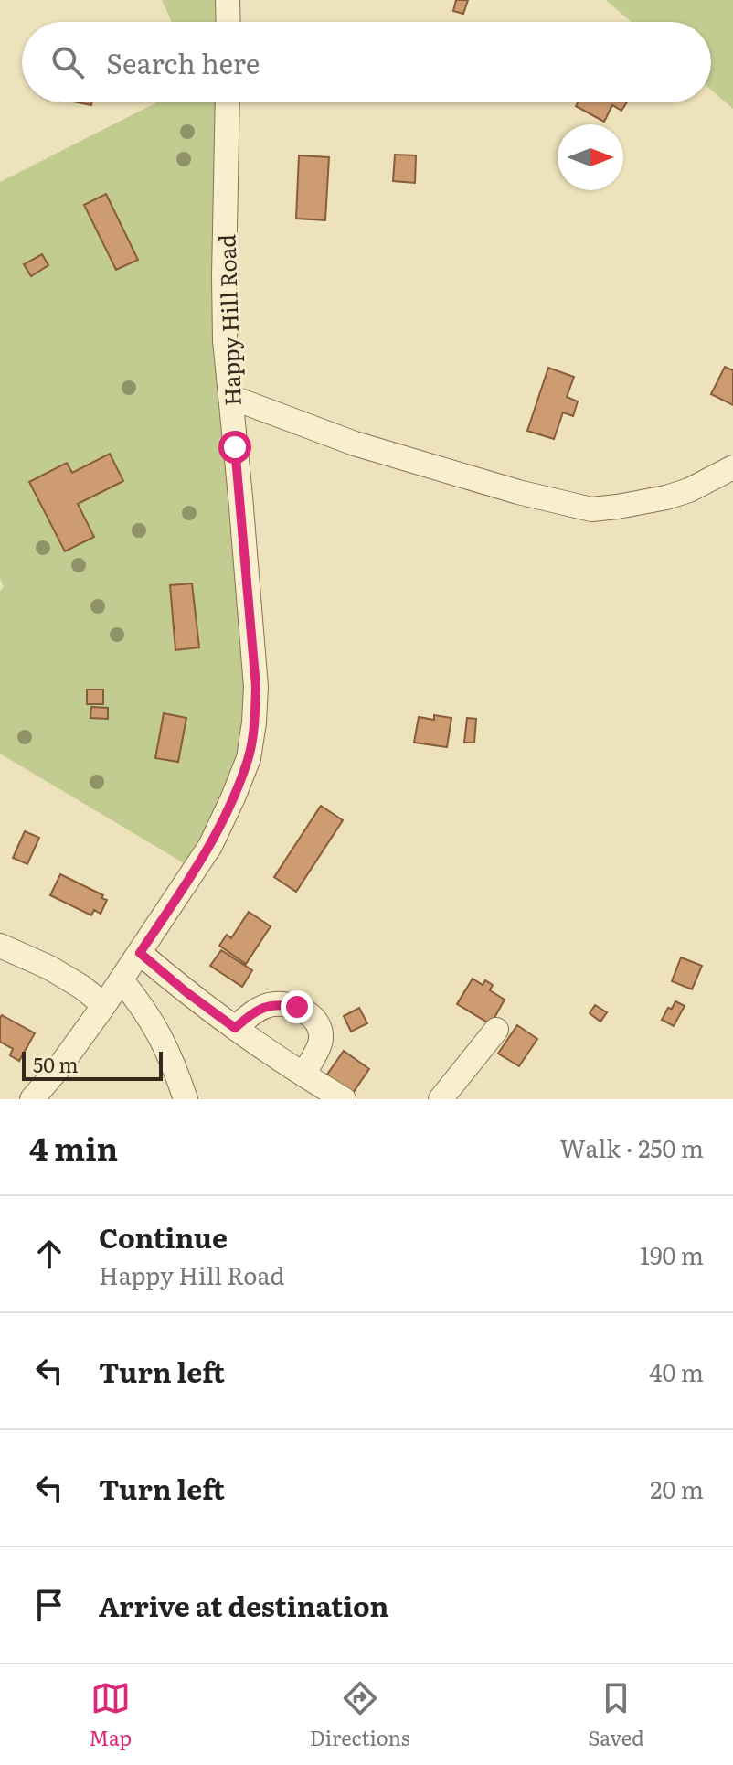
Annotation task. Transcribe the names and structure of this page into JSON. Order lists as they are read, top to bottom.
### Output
{
  "streets": {
    "street": ["Happy Hill Road"]
  },
  "scale_bar": "50 m",
  "north": "right",
  "page": {
    "search": "Search here",
    "scale": "50 m",
    "heading": ["4 min", "Walk · 250 m"],
    "list": [
      ["Continue", "Happy Hill Road", "190 m"],
      ["Turn left", "40 m"],
      ["Turn left", "20 m"],
      "Arrive at destination"
    ],
    "nav": ["Map", "Directions", "Saved"]
  }
}
